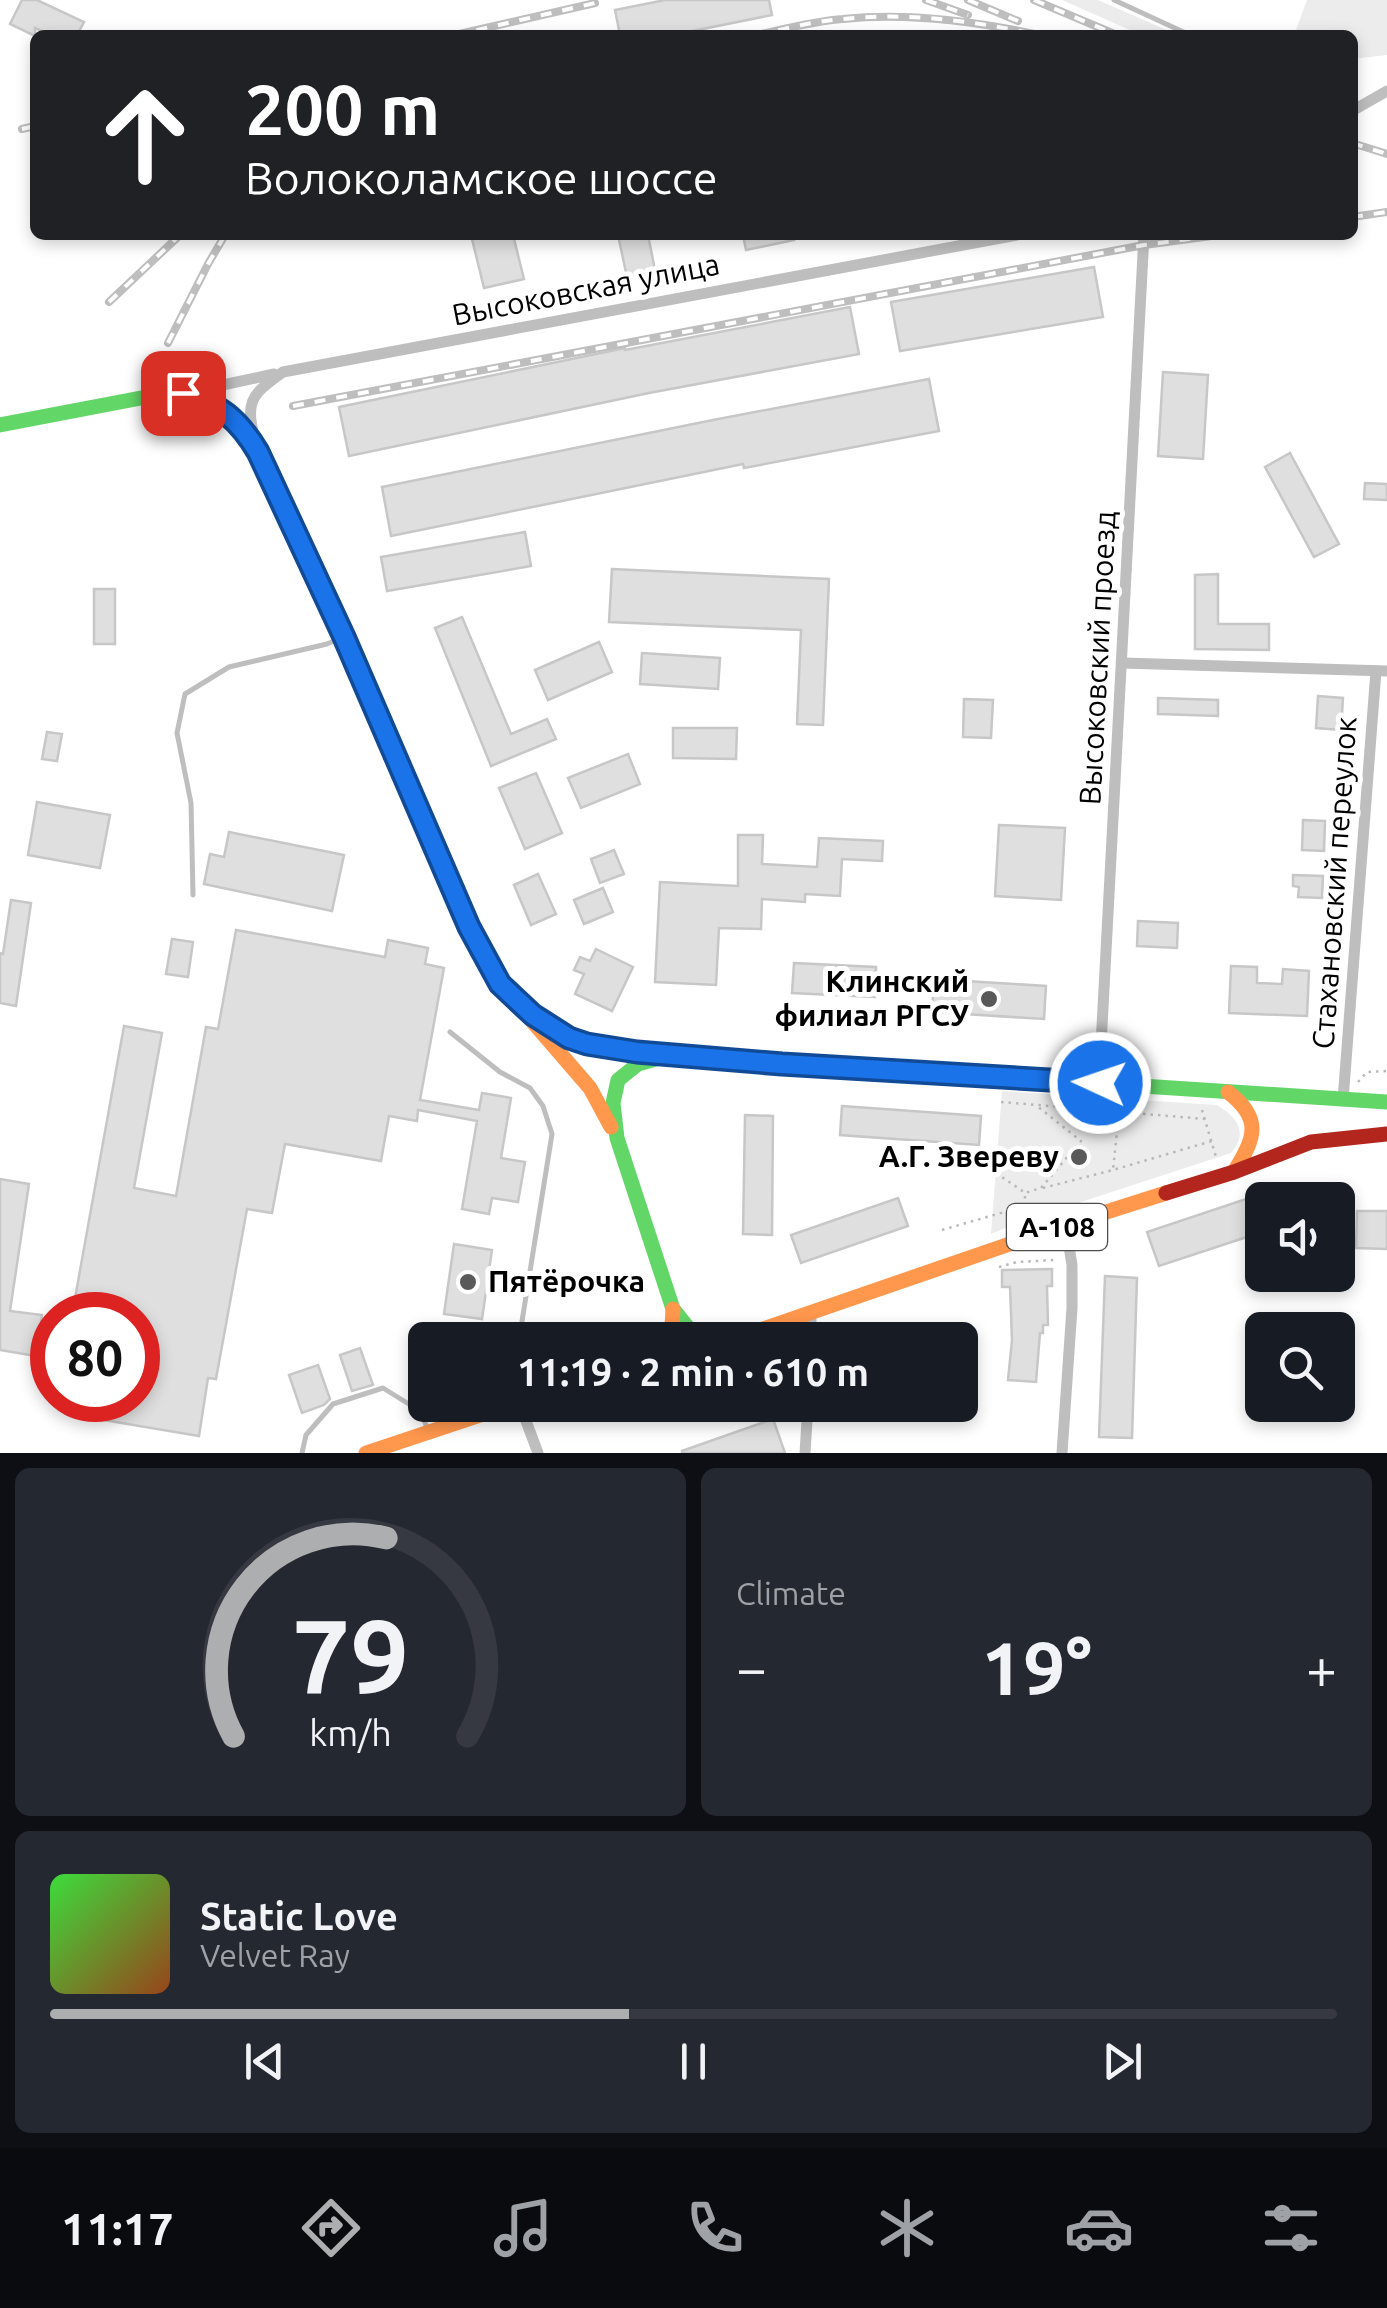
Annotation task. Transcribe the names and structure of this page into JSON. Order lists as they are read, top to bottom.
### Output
{
  "streets": {
    "main road": ["А-108"],
    "street": ["Высоковская улица", "Высоковский проезд", "Стахановский переулок"]
  },
  "places": ["Клинский филиал РГСУ", "А.Г. Звереву", "Пятёрочка"],
  "page": {
    "turn": ["200 m", "Волоколамское шоссе"],
    "limit": "80",
    "trip": "11:19 · 2 min · 610 m",
    "tile": "Climate",
    "heat": ["−", "19°", "+"],
    "song": ["Static Love", "Velvet Ray"],
    "tabs": "11:17",
    "gauge": ["79", "km/h"]
  }
}
